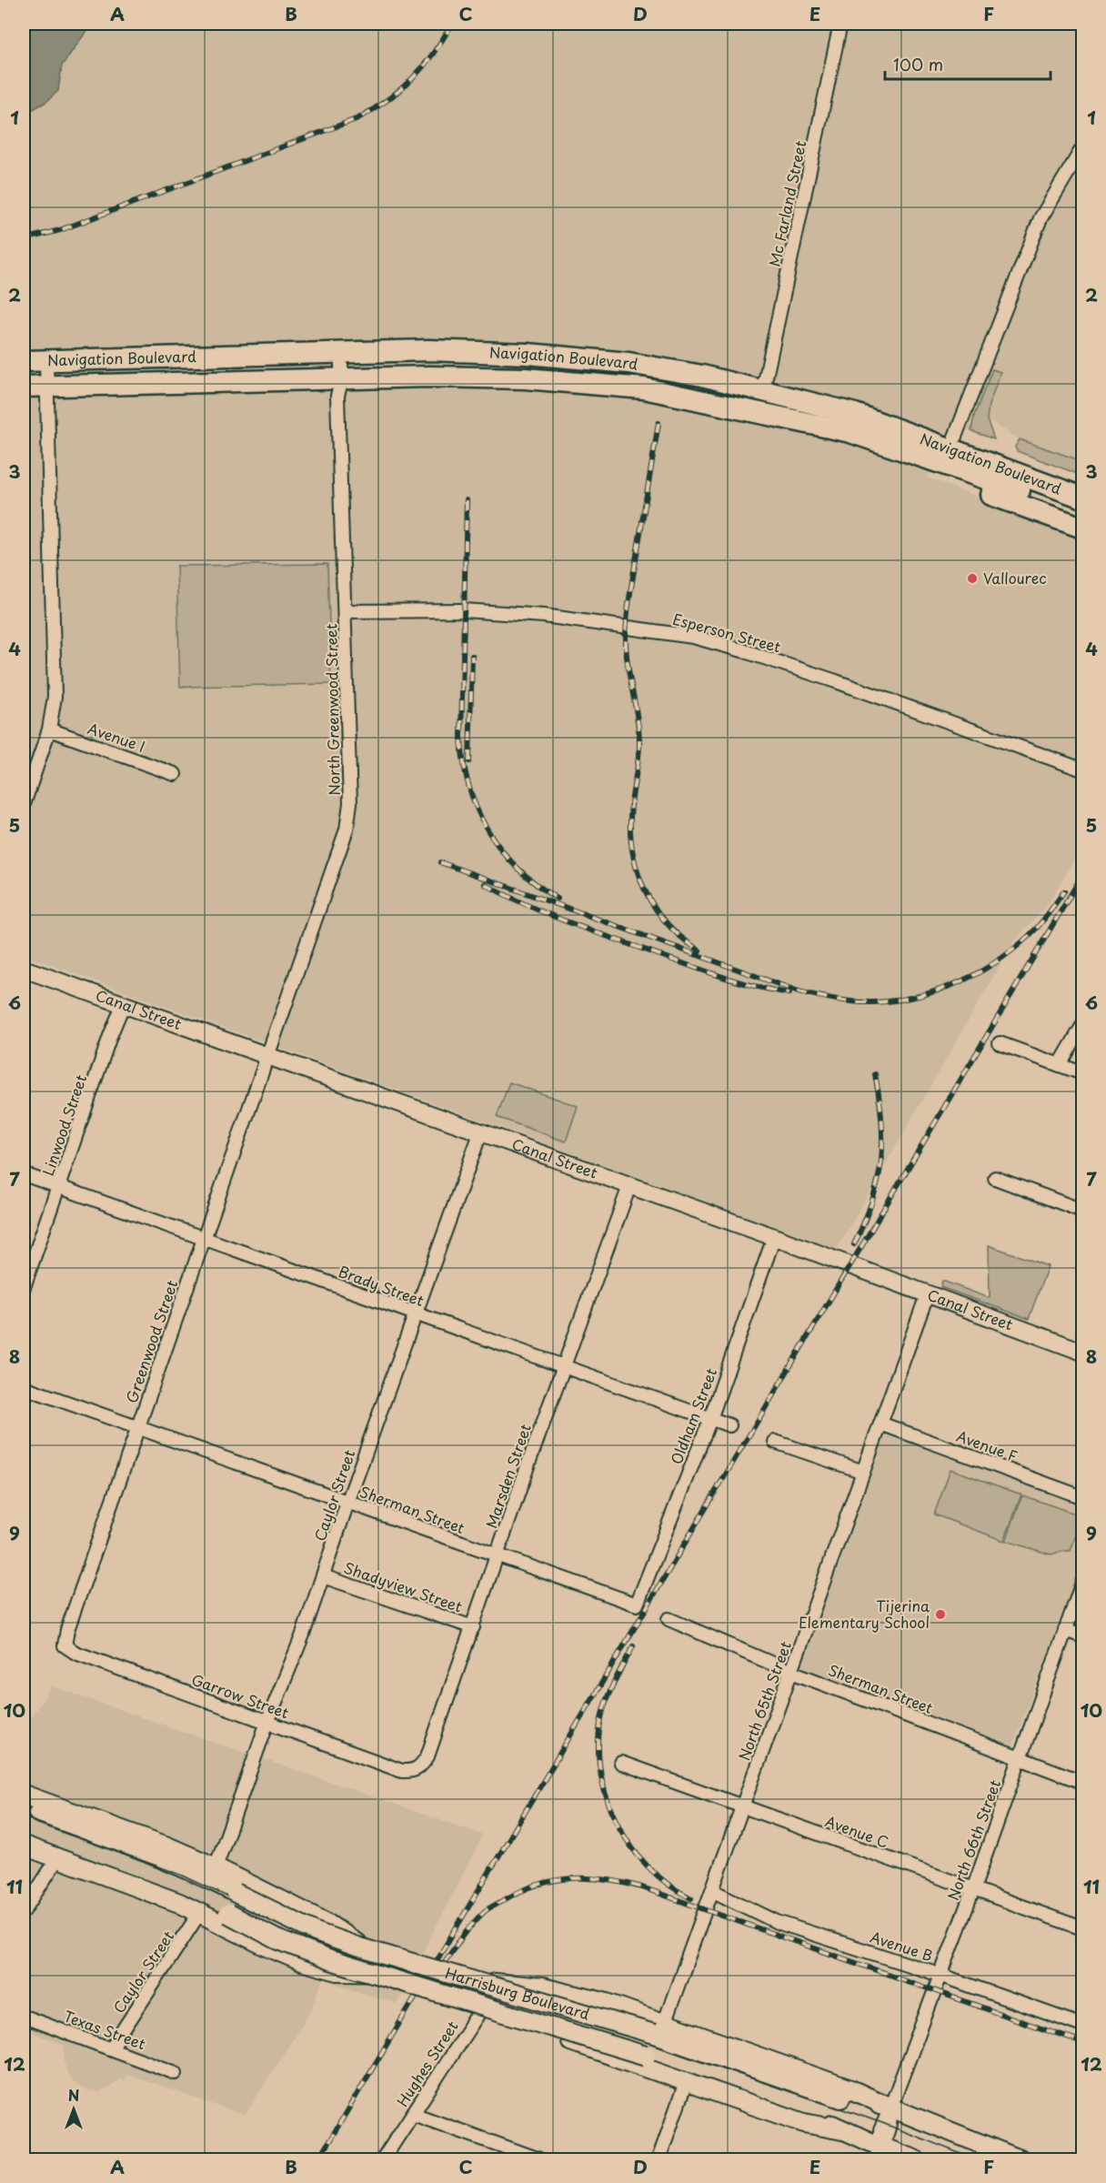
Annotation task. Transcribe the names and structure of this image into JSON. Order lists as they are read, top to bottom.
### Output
{
  "streets": {
    "main road": ["Navigation Boulevard", "Harrisburg Boulevard"],
    "street": [
      "Mc Farland Street",
      "Esperson Street",
      "North Greenwood Street",
      "Avenue I",
      "Canal Street",
      "Linwood Street",
      "Brady Street",
      "Greenwood Street",
      "Oldham Street",
      "Avenue F",
      "Marsden Street",
      "Caylor Street",
      "Sherman Street",
      "Shadyview Street",
      "Garrow Street",
      "North 65th Street",
      "Avenue C",
      "North 66th Street",
      "Avenue B",
      "Texas Street",
      "Hughes Street"
    ]
  },
  "crossings": [
    ["Mc Farland Street", "Navigation Boulevard"],
    ["Navigation Boulevard", "North Greenwood Street"],
    ["Esperson Street", "North Greenwood Street"],
    ["North Greenwood Street", "Canal Street"],
    ["North Greenwood Street", "Greenwood Street"],
    ["Canal Street", "Linwood Street"],
    ["Canal Street", "Greenwood Street"],
    ["Canal Street", "Oldham Street"],
    ["Canal Street", "Marsden Street"],
    ["Canal Street", "Caylor Street"],
    ["Canal Street", "North 65th Street"],
    ["Linwood Street", "Brady Street"],
    ["Brady Street", "Greenwood Street"],
    ["Brady Street", "Oldham Street"],
    ["Brady Street", "Marsden Street"],
    ["Brady Street", "Caylor Street"],
    ["Greenwood Street", "Sherman Street"],
    ["Greenwood Street", "Garrow Street"],
    ["Oldham Street", "Sherman Street"],
    ["Avenue F", "North 65th Street"],
    ["Marsden Street", "Sherman Street"],
    ["Marsden Street", "Shadyview Street"],
    ["Marsden Street", "Garrow Street"],
    ["Caylor Street", "Sherman Street"],
    ["Caylor Street", "Shadyview Street"],
    ["Caylor Street", "Garrow Street"],
    ["Caylor Street", "Texas Street"],
    ["Sherman Street", "North 65th Street"],
    ["Sherman Street", "North 66th Street"],
    ["North 65th Street", "Avenue C"],
    ["North 65th Street", "Avenue B"],
    ["North 65th Street", "Harrisburg Boulevard"],
    ["Avenue C", "North 66th Street"],
    ["North 66th Street", "Avenue B"],
    ["North 66th Street", "Harrisburg Boulevard"]
  ],
  "places": ["Vallourec", "Tijerina Elementary School"],
  "scale_bar": "100 m",
  "north": "top",
  "grid": {
    "columns": [
      "A",
      "B",
      "C",
      "D",
      "E",
      "F"
    ],
    "rows": [
      "1",
      "2",
      "3",
      "4",
      "5",
      "6",
      "7",
      "8",
      "9",
      "10",
      "11",
      "12"
    ]
  }
}
